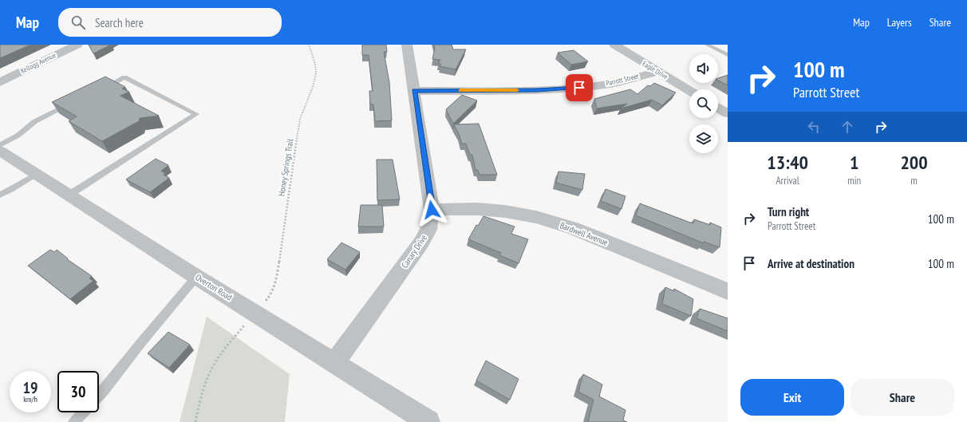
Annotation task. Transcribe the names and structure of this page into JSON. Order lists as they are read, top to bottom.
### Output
{
  "streets": {
    "street": [
      "Kellogg Avenue",
      "Eagle Drive",
      "Parrott Street",
      "Bardwell Avenue",
      "Canary Drive",
      "Overton Road"
    ],
    "path": ["Honey Springs Trail"]
  },
  "crossings": [
    ["Eagle Drive", "Parrott Street"],
    ["Parrott Street", "Canary Drive"],
    ["Bardwell Avenue", "Canary Drive"],
    ["Canary Drive", "Overton Road"]
  ],
  "page": {
    "header": "Map",
    "search": "Search here",
    "nav": ["Map", "Layers", "Share"],
    "turn": ["100 m", "Parrott Street"],
    "eta": [
      "13:40",
      "Arrival",
      "1",
      "min",
      "200",
      "m"
    ],
    "list": [
      {
        "name": "Turn right",
        "note": "Parrott Street",
        "value": "100 m"
      },
      {
        "name": "Arrive at destination",
        "value": "100 m"
      }
    ],
    "speed": "19 km/h",
    "limit": "30",
    "buttons": ["Exit", "Share"]
  }
}
